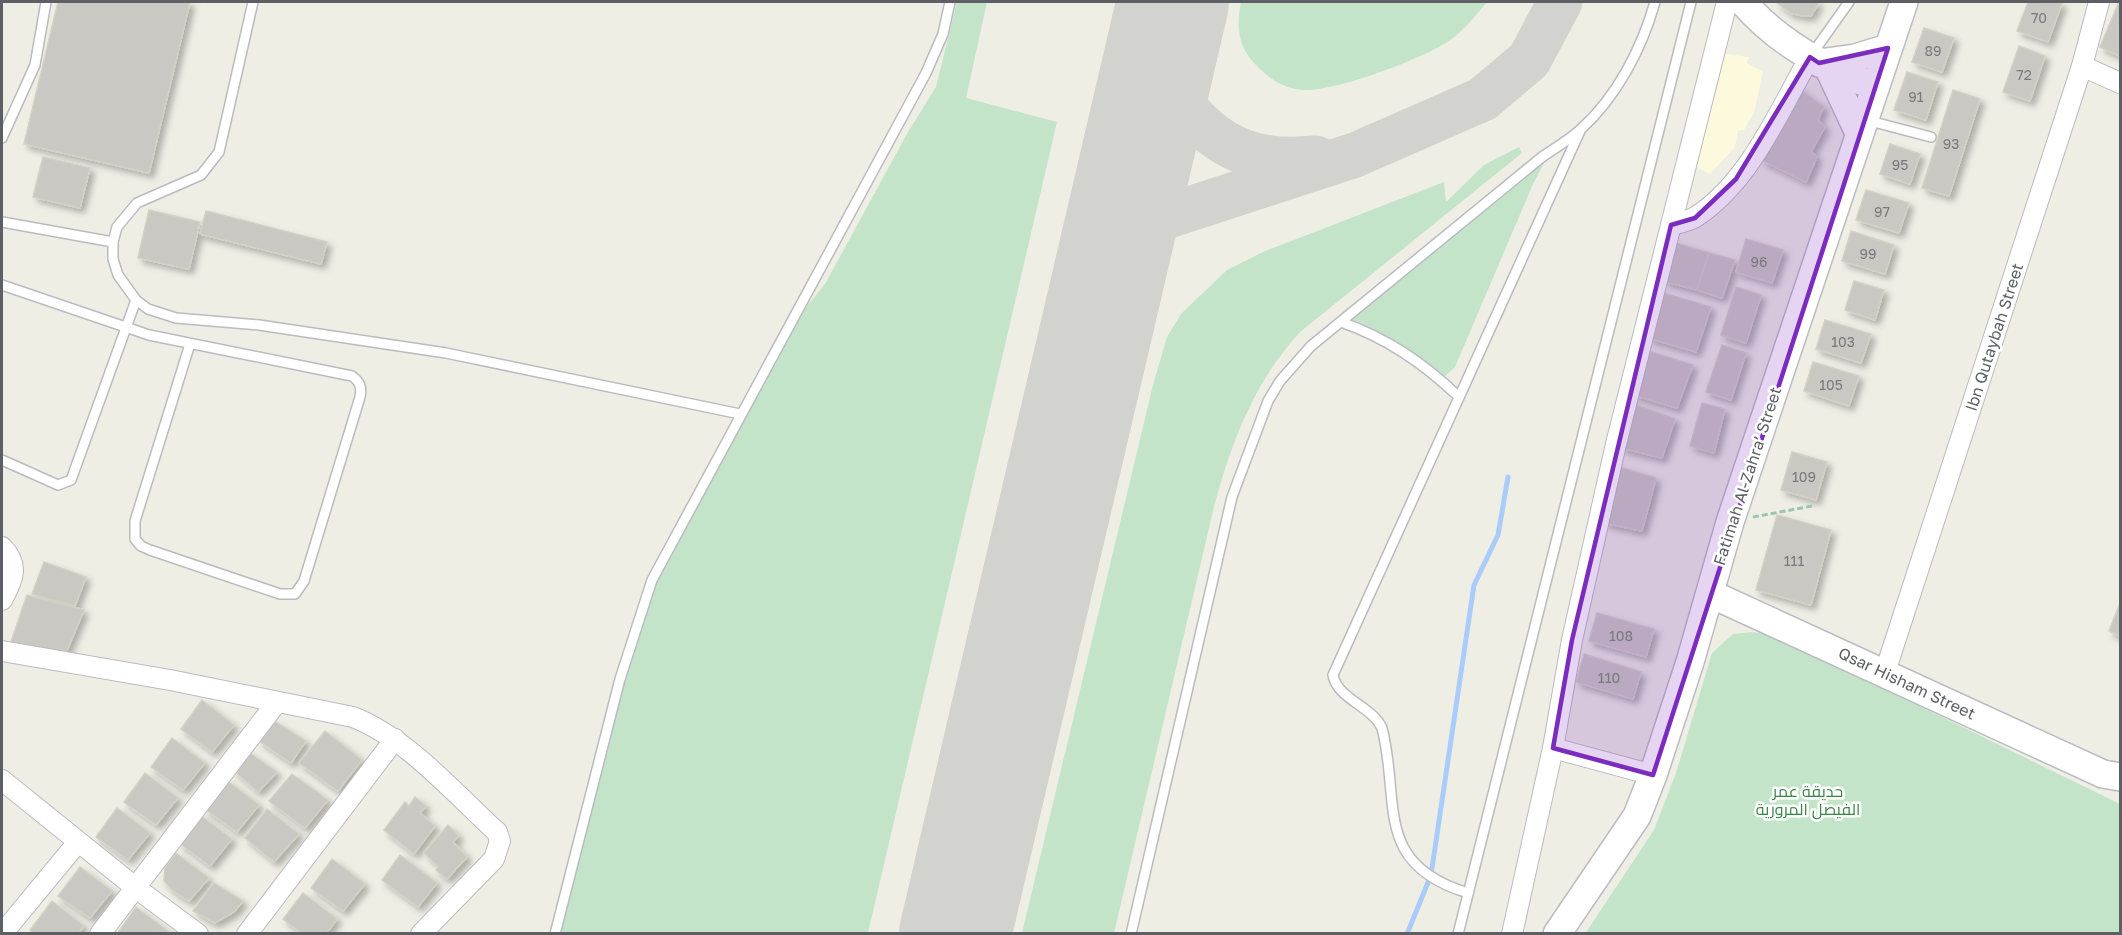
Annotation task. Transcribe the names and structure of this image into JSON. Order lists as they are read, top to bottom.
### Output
{
  "streets": {
    "street": ["Ibn Qutaybah Street", "Fatimah Al-Zahra’ Street", "Qsar Hisham Street"]
  },
  "crossings": [
    ["Ibn Qutaybah Street", "Qsar Hisham Street"],
    ["Fatimah Al-Zahra’ Street", "Qsar Hisham Street"]
  ],
  "parks": ["حديقة عمر الفيصل المرورية"],
  "house_numbers": [
    "70",
    "89",
    "72",
    "91",
    "93",
    "95",
    "97",
    "99",
    "96",
    "103",
    "105",
    "109",
    "111",
    "108",
    "110"
  ]
}
